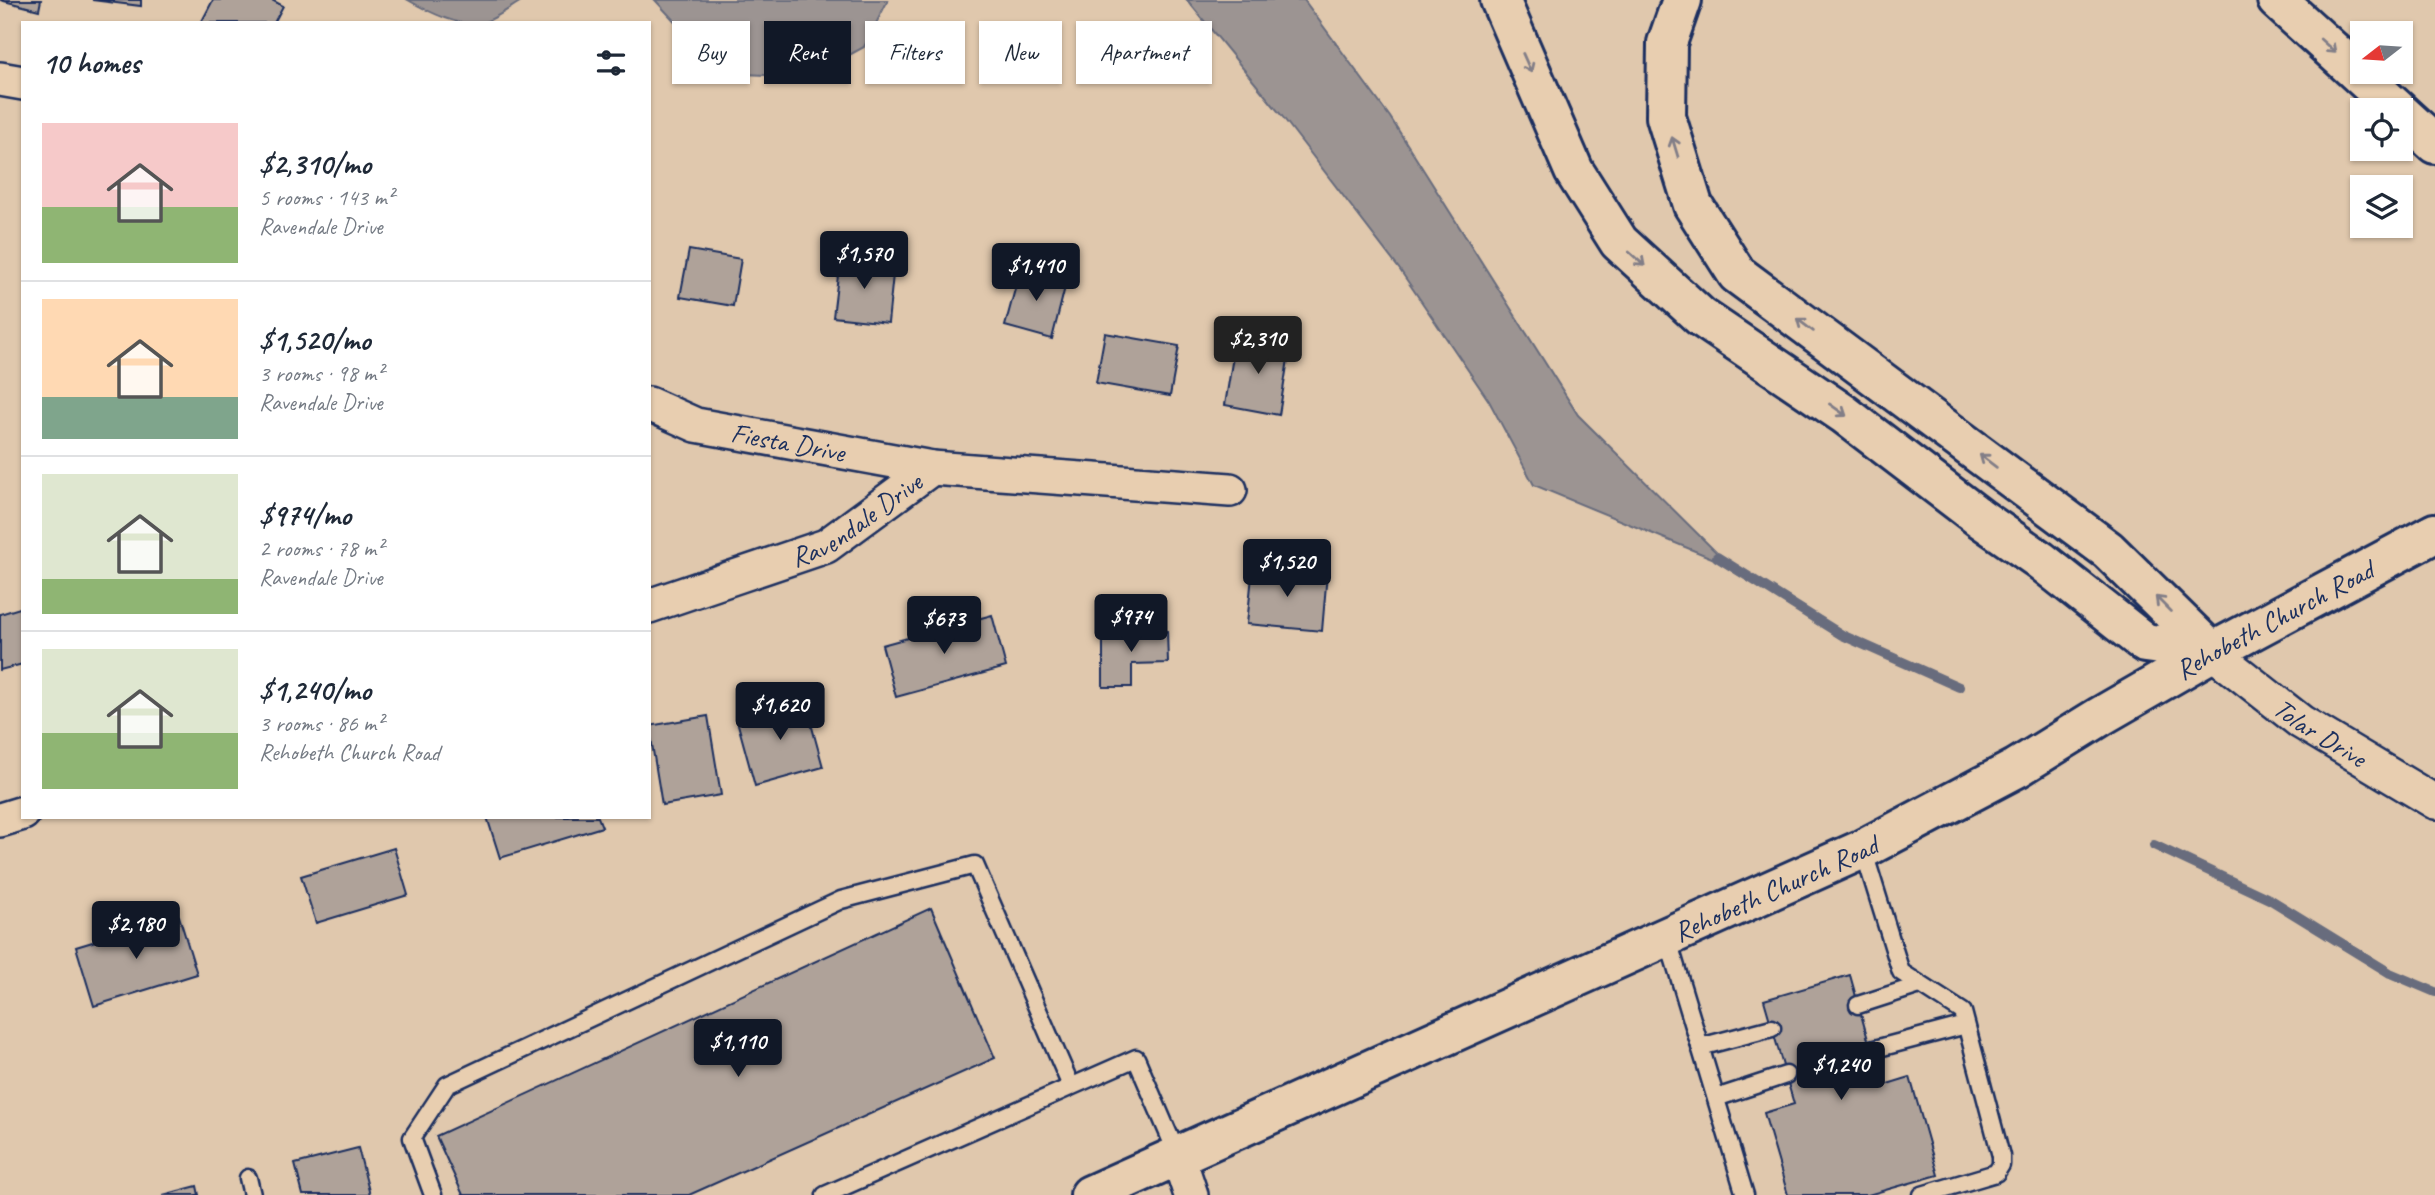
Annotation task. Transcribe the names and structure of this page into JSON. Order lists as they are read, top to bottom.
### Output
{
  "streets": {
    "main road": ["Rehobeth Church Road"],
    "street": ["Fiesta Drive", "Ravendale Drive", "Tolar Drive"]
  },
  "crossings": [
    ["Fiesta Drive", "Ravendale Drive"],
    ["Rehobeth Church Road", "Tolar Drive"]
  ],
  "north": "left",
  "page": {
    "chip": [
      "Buy",
      "Rent",
      "Filters",
      "New",
      "Apartment"
    ],
    "heading": "10 homes",
    "list": [
      {
        "name": "$2,310/mo",
        "note": "5 rooms · 143 m² · Ravendale Drive"
      },
      {
        "name": "$1,520/mo",
        "note": "3 rooms · 98 m² · Ravendale Drive"
      },
      {
        "name": "$974/mo",
        "note": "2 rooms · 78 m² · Ravendale Drive"
      },
      {
        "name": "$1,240/mo",
        "note": "3 rooms · 86 m² · Rehobeth Church Road"
      }
    ],
    "price": [
      "$1,570",
      "$1,410",
      "$2,310",
      "$1,520",
      "$974",
      "$673",
      "$1,620",
      "$2,180",
      "$1,110",
      "$1,240"
    ]
  }
}
